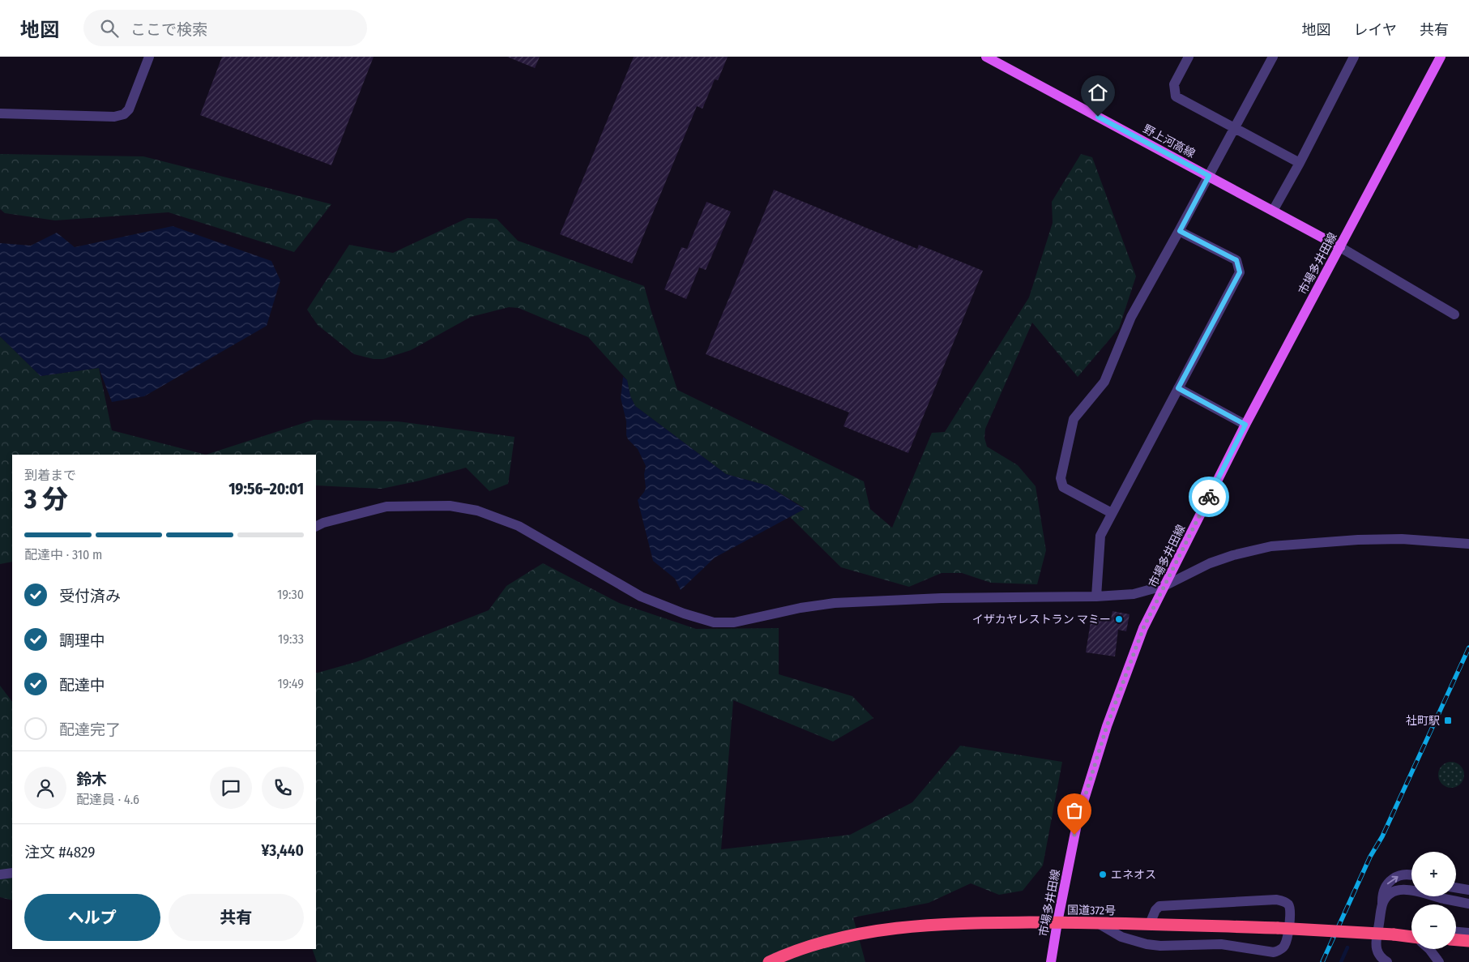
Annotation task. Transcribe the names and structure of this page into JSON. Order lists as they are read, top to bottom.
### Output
{
  "streets": {
    "highway": ["国道372号"],
    "main road": ["野上河高線", "市場多井田線"]
  },
  "crossings": [
    ["野上河高線", "市場多井田線"],
    ["市場多井田線", "国道372号"]
  ],
  "places": {
    "other": ["イザカヤレストラン マミー", "エネオス"],
    "transit": ["社町駅"]
  },
  "page": {
    "header": "地図",
    "search": "ここで検索",
    "nav": ["地図", "レイヤ", "共有"],
    "heading": ["3 分", "到着まで", "19:56–20:01"],
    "panel": [
      "鈴木",
      "配達員 · 4.6",
      "注文 #4829",
      "¥3,440"
    ],
    "bar": "配達中 · 310 m",
    "list": [
      ["受付済み", "19:30"],
      ["調理中", "19:33"],
      ["配達中", "19:49"],
      "配達完了"
    ],
    "map_buttons": ["+", "−"],
    "buttons": ["ヘルプ", "共有"]
  }
}
